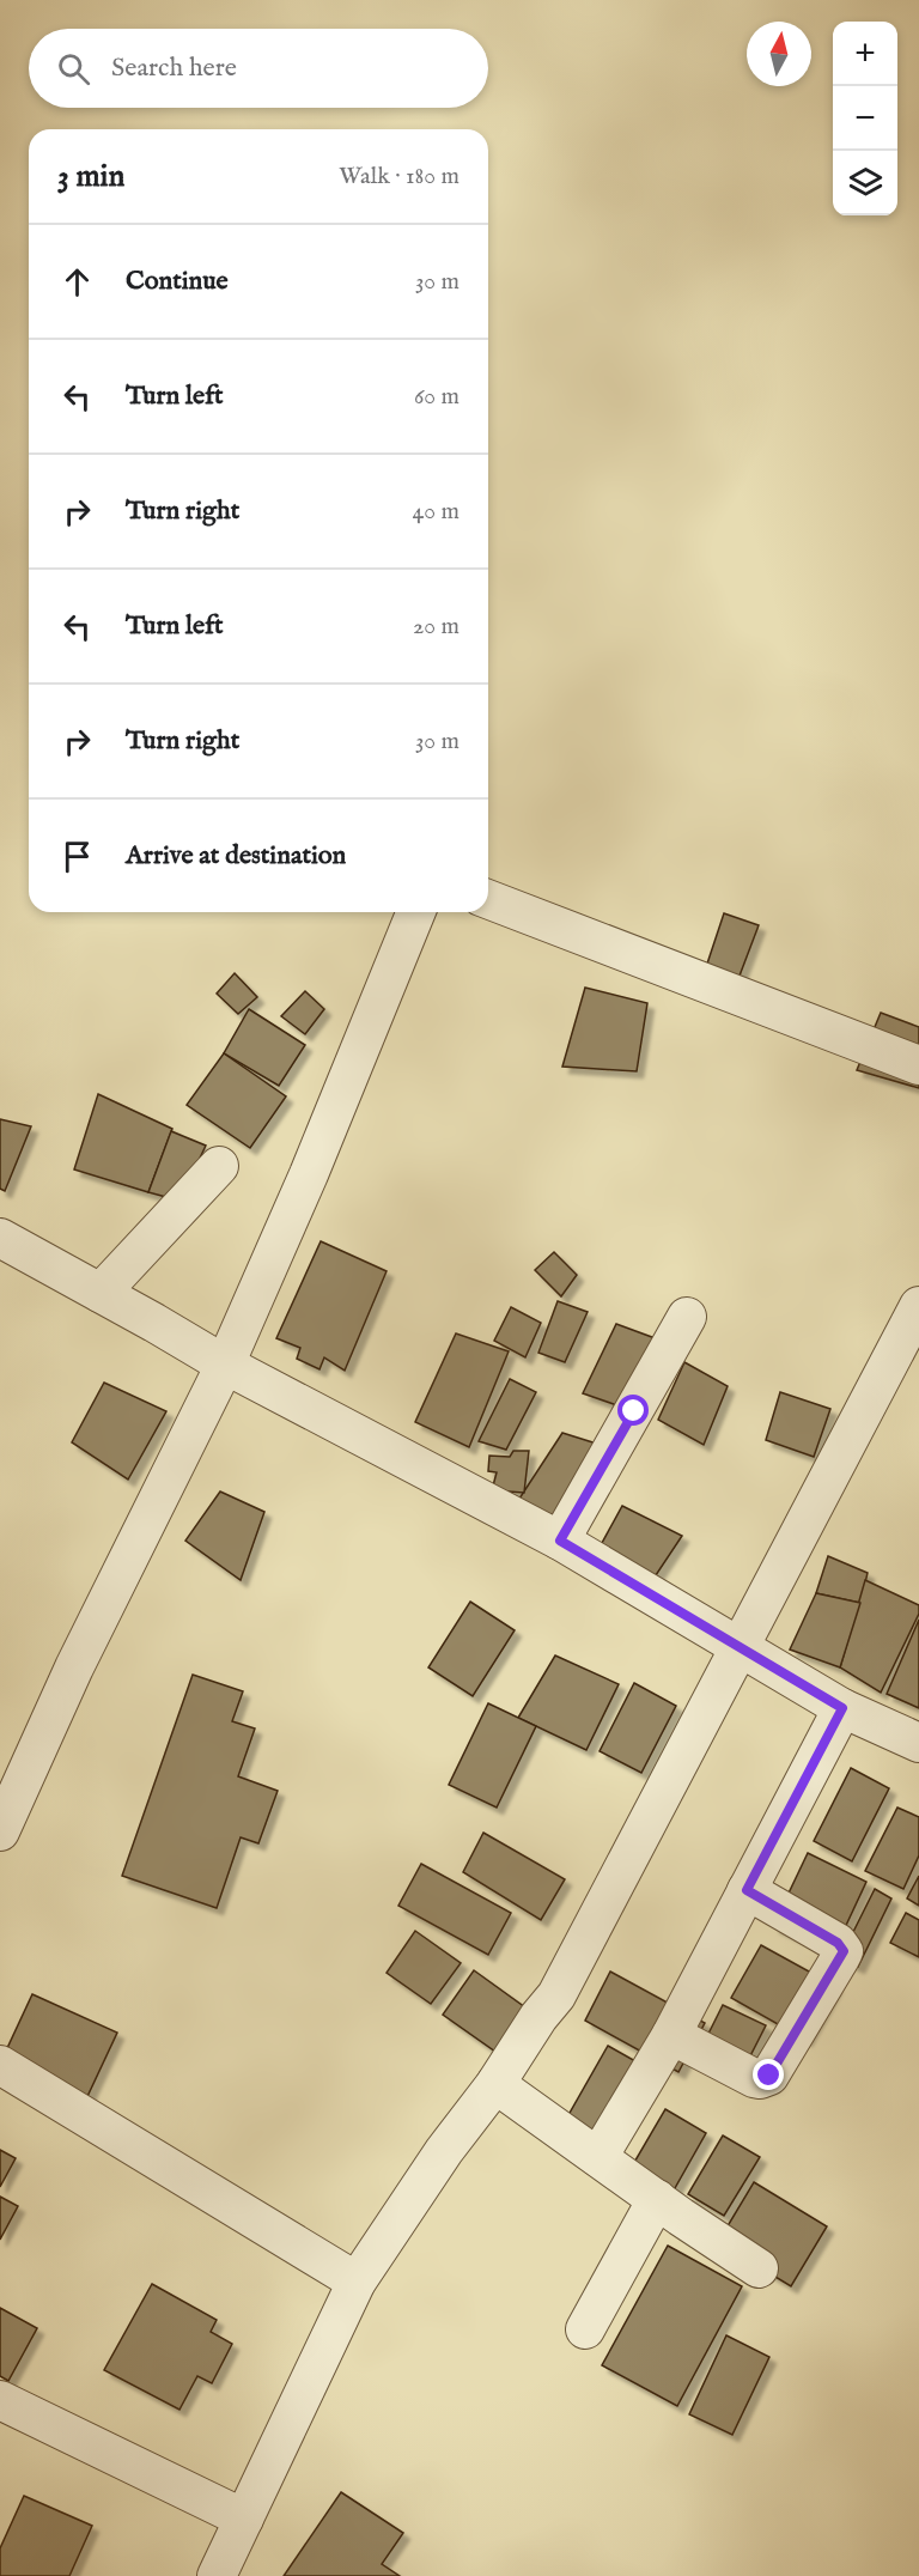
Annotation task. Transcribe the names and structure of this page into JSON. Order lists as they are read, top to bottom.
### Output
{
  "north": "top",
  "page": {
    "map_buttons": ["+", "−"],
    "search": "Search here",
    "heading": ["3 min", "Walk · 180 m"],
    "list": [
      ["Continue", "30 m"],
      ["Turn left", "60 m"],
      ["Turn right", "40 m"],
      ["Turn left", "20 m"],
      ["Turn right", "30 m"],
      "Arrive at destination"
    ]
  }
}
